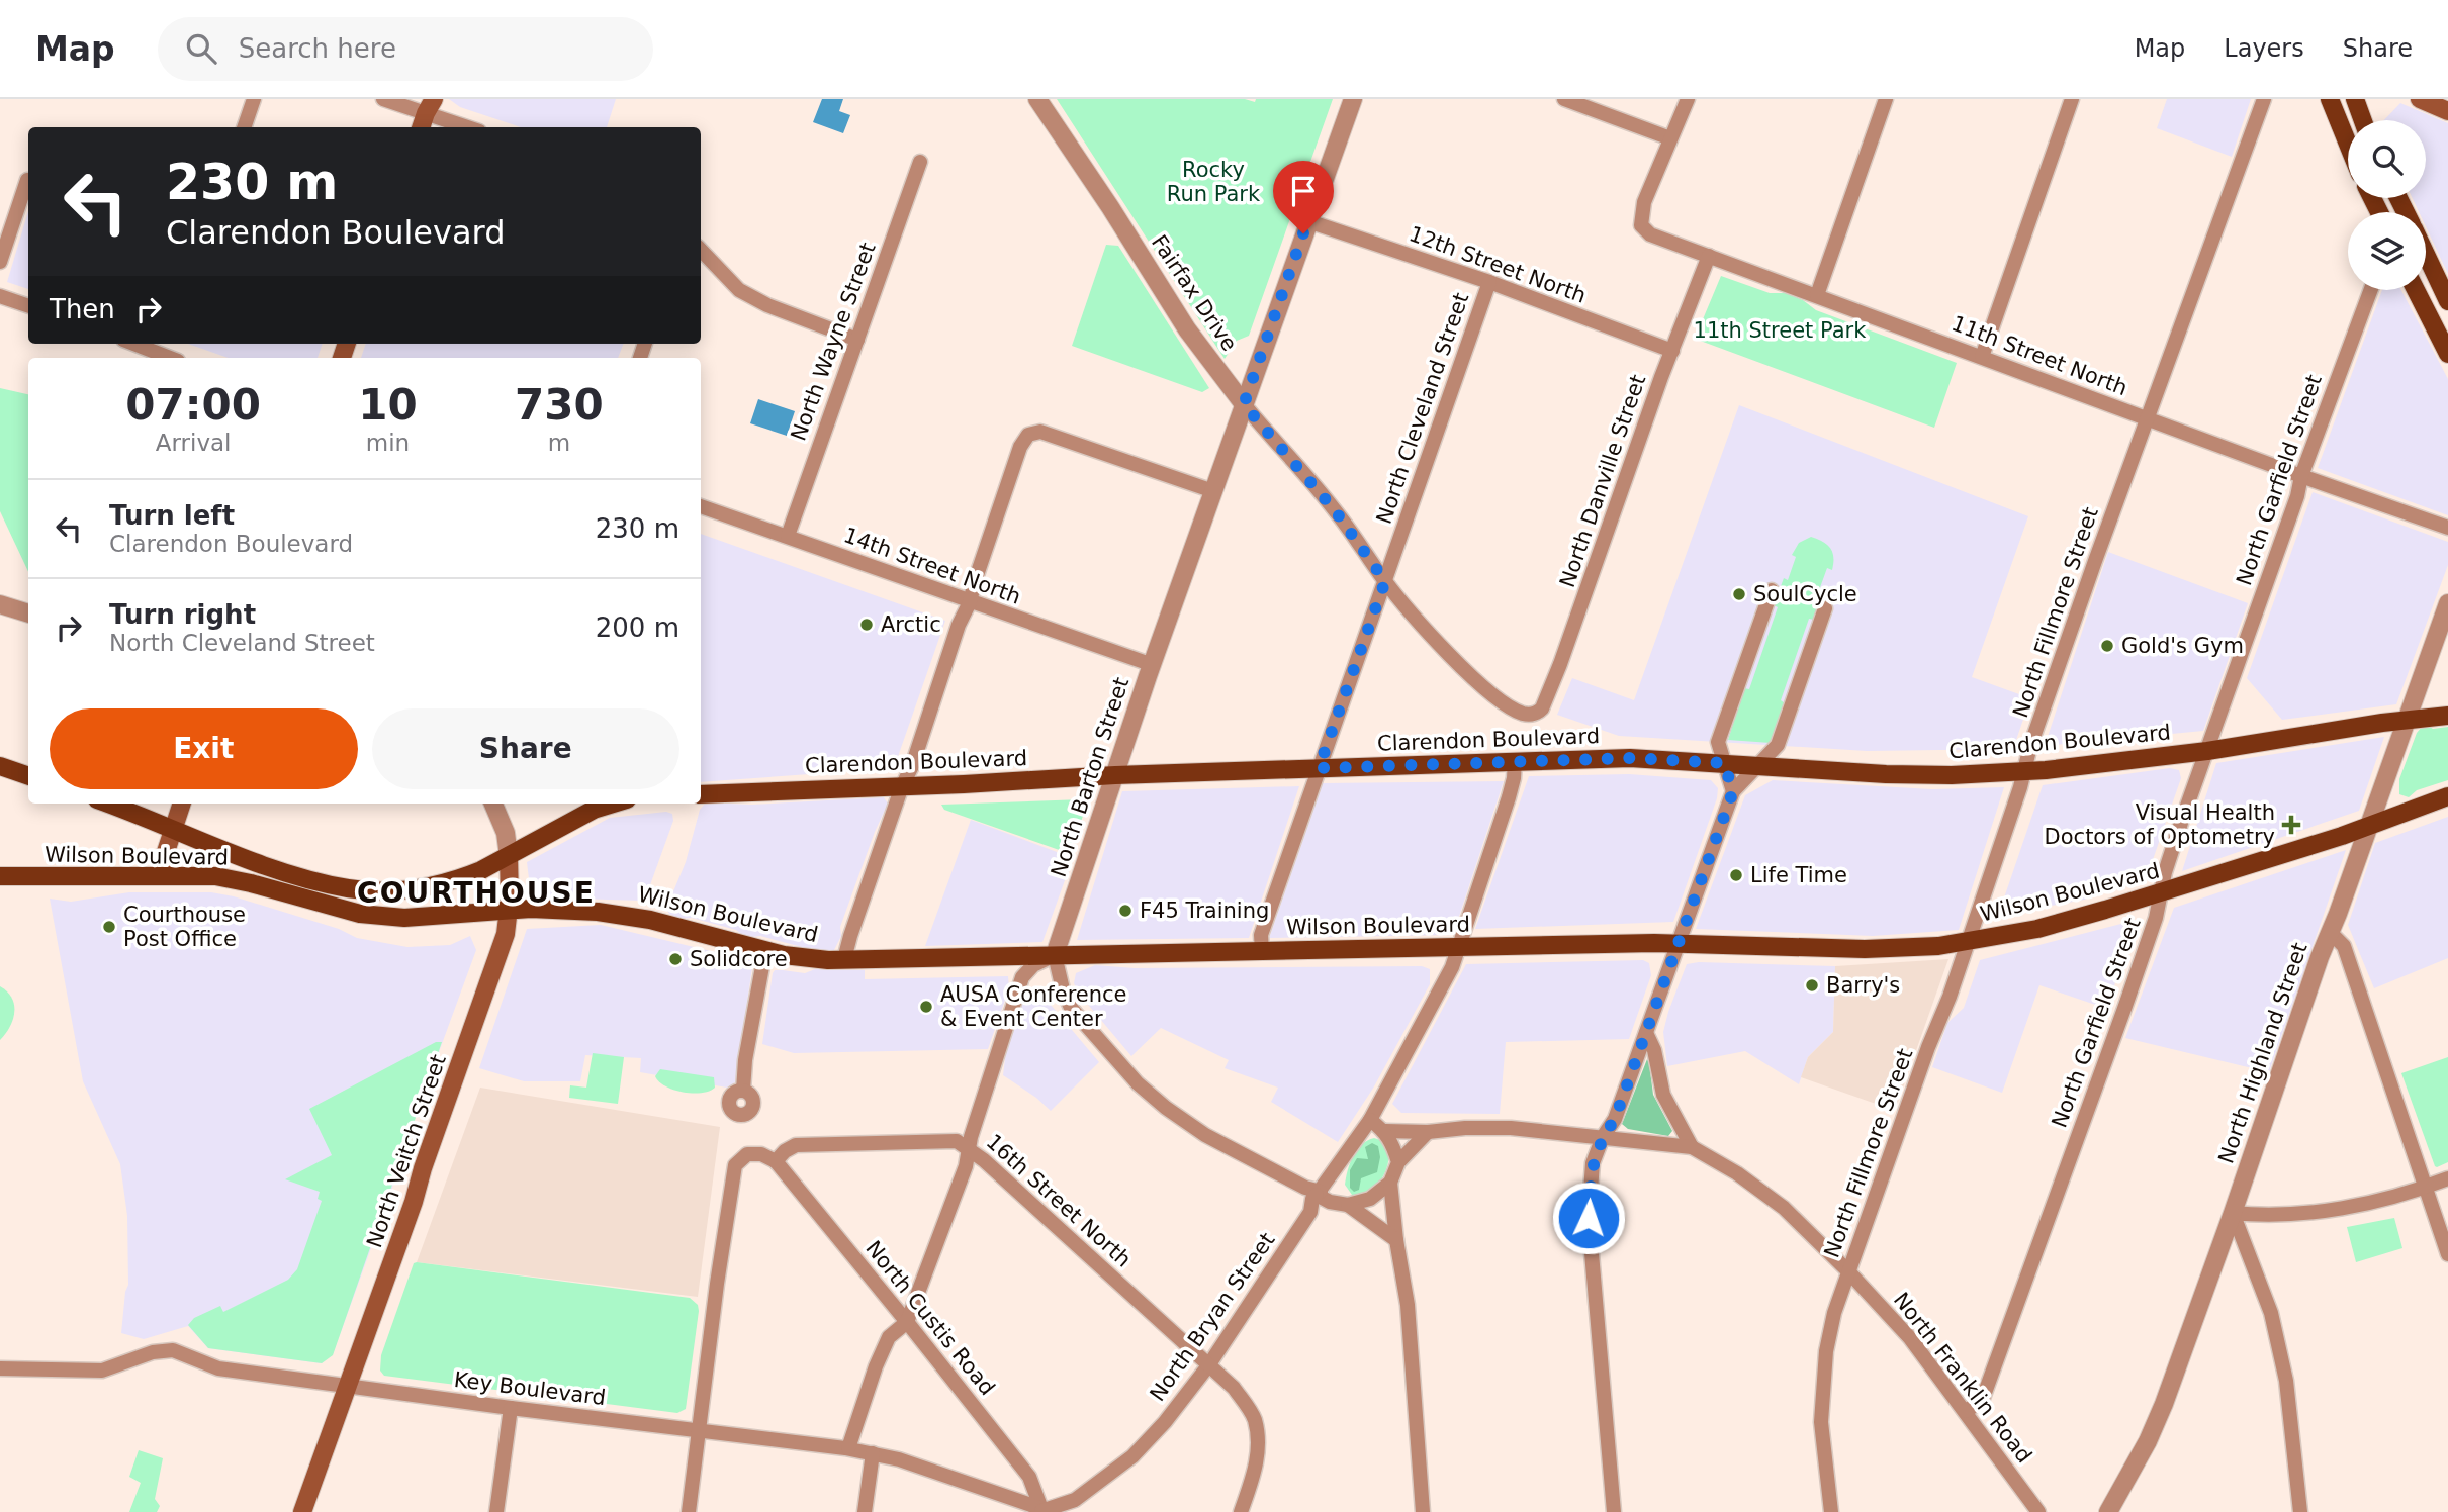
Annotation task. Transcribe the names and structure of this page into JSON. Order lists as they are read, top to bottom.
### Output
{
  "streets": {
    "main road": ["Clarendon Boulevard", "Wilson Boulevard", "North Veitch Street"],
    "street": [
      "12th Street North",
      "Fairfax Drive",
      "North Wayne Street",
      "11th Street North",
      "North Cleveland Street",
      "North Garfield Street",
      "North Danville Street",
      "14th Street North",
      "North Fillmore Street",
      "North Barton Street",
      "North Highland Street",
      "16th Street North",
      "North Bryan Street",
      "North Custis Road",
      "North Franklin Road",
      "Key Boulevard"
    ]
  },
  "crossings": [
    ["12th Street North", "North Cleveland Street"],
    ["12th Street North", "North Danville Street"],
    ["12th Street North", "North Barton Street"],
    ["Fairfax Drive", "North Cleveland Street"],
    ["Fairfax Drive", "North Danville Street"],
    ["Fairfax Drive", "North Barton Street"],
    ["North Wayne Street", "14th Street North"],
    ["11th Street North", "North Garfield Street"],
    ["11th Street North", "North Danville Street"],
    ["11th Street North", "North Fillmore Street"],
    ["North Cleveland Street", "Clarendon Boulevard"],
    ["North Cleveland Street", "Wilson Boulevard"],
    ["North Garfield Street", "Clarendon Boulevard"],
    ["North Garfield Street", "Wilson Boulevard"],
    ["North Garfield Street", "North Franklin Road"],
    ["14th Street North", "North Barton Street"],
    ["North Fillmore Street", "Clarendon Boulevard"],
    ["North Fillmore Street", "Wilson Boulevard"],
    ["North Fillmore Street", "North Franklin Road"],
    ["Clarendon Boulevard", "North Barton Street"],
    ["Clarendon Boulevard", "North Highland Street"],
    ["North Barton Street", "Wilson Boulevard"],
    ["Wilson Boulevard", "North Highland Street"],
    ["Wilson Boulevard", "North Veitch Street"],
    ["North Veitch Street", "Key Boulevard"],
    ["16th Street North", "North Bryan Street"],
    ["16th Street North", "North Custis Road"],
    ["North Bryan Street", "North Custis Road"],
    ["North Bryan Street", "Key Boulevard"],
    ["North Custis Road", "Key Boulevard"]
  ],
  "districts": ["COURTHOUSE"],
  "parks": ["Rocky Run Park", "11th Street Park"],
  "places": {
    "other": [
      "SoulCycle",
      "Arctic",
      "Gold's Gym",
      "Life Time",
      "F45 Training",
      "Courthouse Post Office",
      "Solidcore",
      "Barry's",
      "AUSA Conference & Event Center"
    ],
    "health": ["Visual Health Doctors of Optometry"]
  },
  "page": {
    "header": "Map",
    "search": "Search here",
    "nav": ["Map", "Layers", "Share"],
    "turn": ["230 m", "Clarendon Boulevard"],
    "then": "Then",
    "eta": [
      "07:00",
      "Arrival",
      "10",
      "min",
      "730",
      "m"
    ],
    "list": [
      {
        "name": "Turn left",
        "note": "Clarendon Boulevard",
        "value": "230 m"
      },
      {
        "name": "Turn right",
        "note": "North Cleveland Street",
        "value": "200 m"
      }
    ],
    "buttons": ["Exit", "Share"]
  }
}
